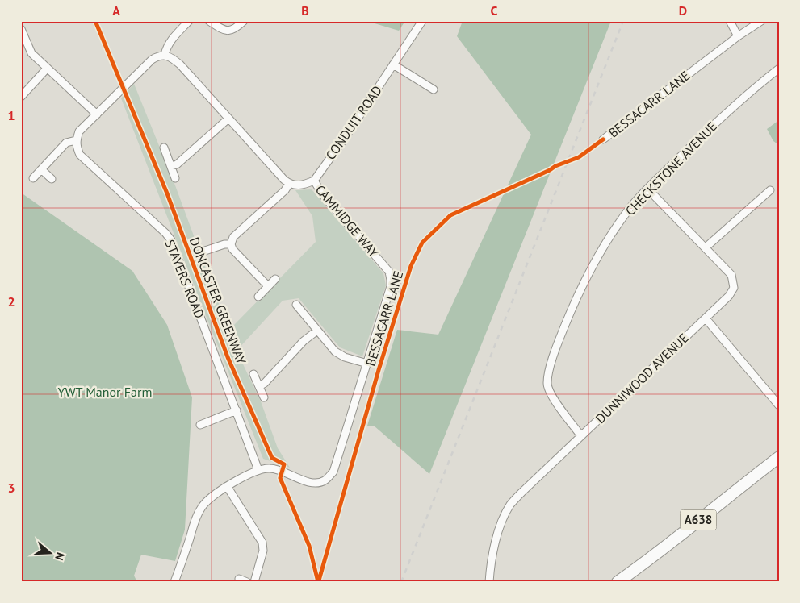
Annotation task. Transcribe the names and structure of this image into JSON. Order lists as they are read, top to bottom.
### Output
{
  "streets": {
    "highway": ["A638"],
    "street": [
      "BESSACARR LANE",
      "CONDUIT ROAD",
      "CHECKSTONE AVENUE",
      "CAMMIDGE WAY",
      "STAYERS ROAD",
      "DUNNIWOOD AVENUE"
    ],
    "cycle path": ["DONCASTER GREENWAY"]
  },
  "crossings": [
    ["CONDUIT ROAD", "CAMMIDGE WAY"],
    ["CHECKSTONE AVENUE", "DUNNIWOOD AVENUE"],
    ["CAMMIDGE WAY", "STAYERS ROAD"]
  ],
  "parks": ["YWT Manor Farm"],
  "north": "right",
  "grid": {
    "columns": [
      "A",
      "B",
      "C",
      "D"
    ],
    "rows": ["1", "2", "3"]
  }
}
